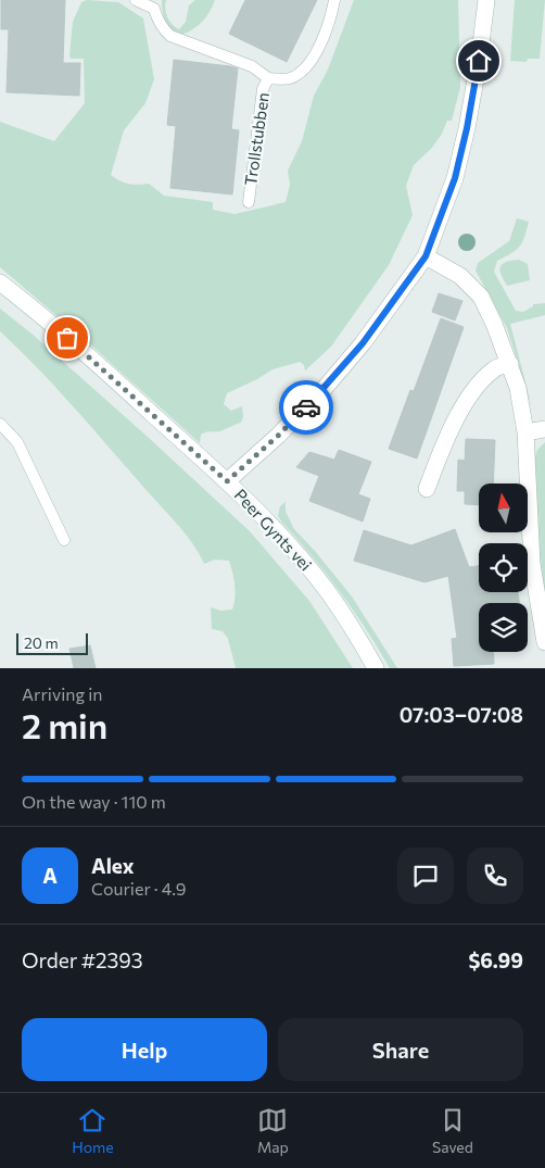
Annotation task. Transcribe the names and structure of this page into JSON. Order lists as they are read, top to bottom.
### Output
{
  "streets": {
    "street": ["Peer Gynts vei"],
    "lane": ["Trollstubben"]
  },
  "scale_bar": "20 m",
  "north": "top",
  "page": {
    "scale": "20 m",
    "heading": ["2 min", "Arriving in", "07:03–07:08"],
    "panel": [
      "Alex",
      "Courier · 4.9",
      "Order #2393",
      "$6.99"
    ],
    "bar": "On the way · 110 m",
    "round": "A",
    "buttons": ["Help", "Share"],
    "tabs": ["Home", "Map", "Saved"]
  }
}
